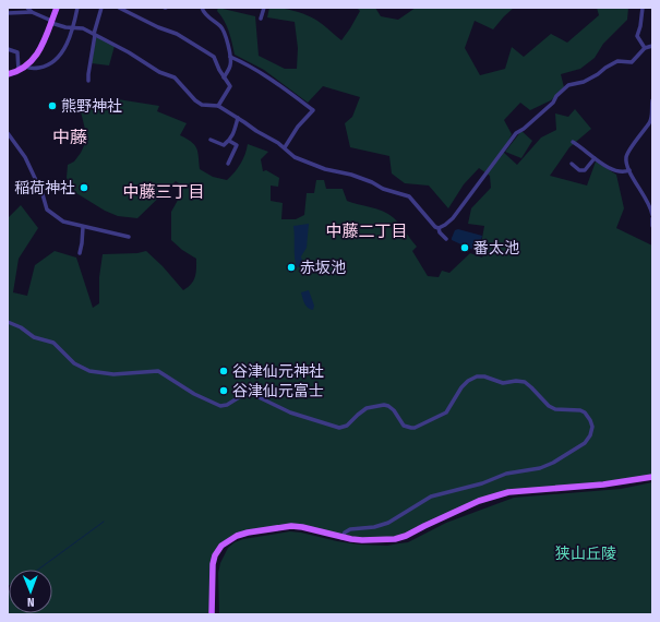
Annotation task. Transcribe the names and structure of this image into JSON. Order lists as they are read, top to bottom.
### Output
{
  "districts": ["中藤", "中藤三丁目", "中藤二丁目"],
  "parks": ["狭山丘陵"],
  "places": [
    "熊野神社",
    "稲荷神社",
    "番太池",
    "赤坂池",
    "谷津仙元神社",
    "谷津仙元富士"
  ],
  "north": "bottom"
}
